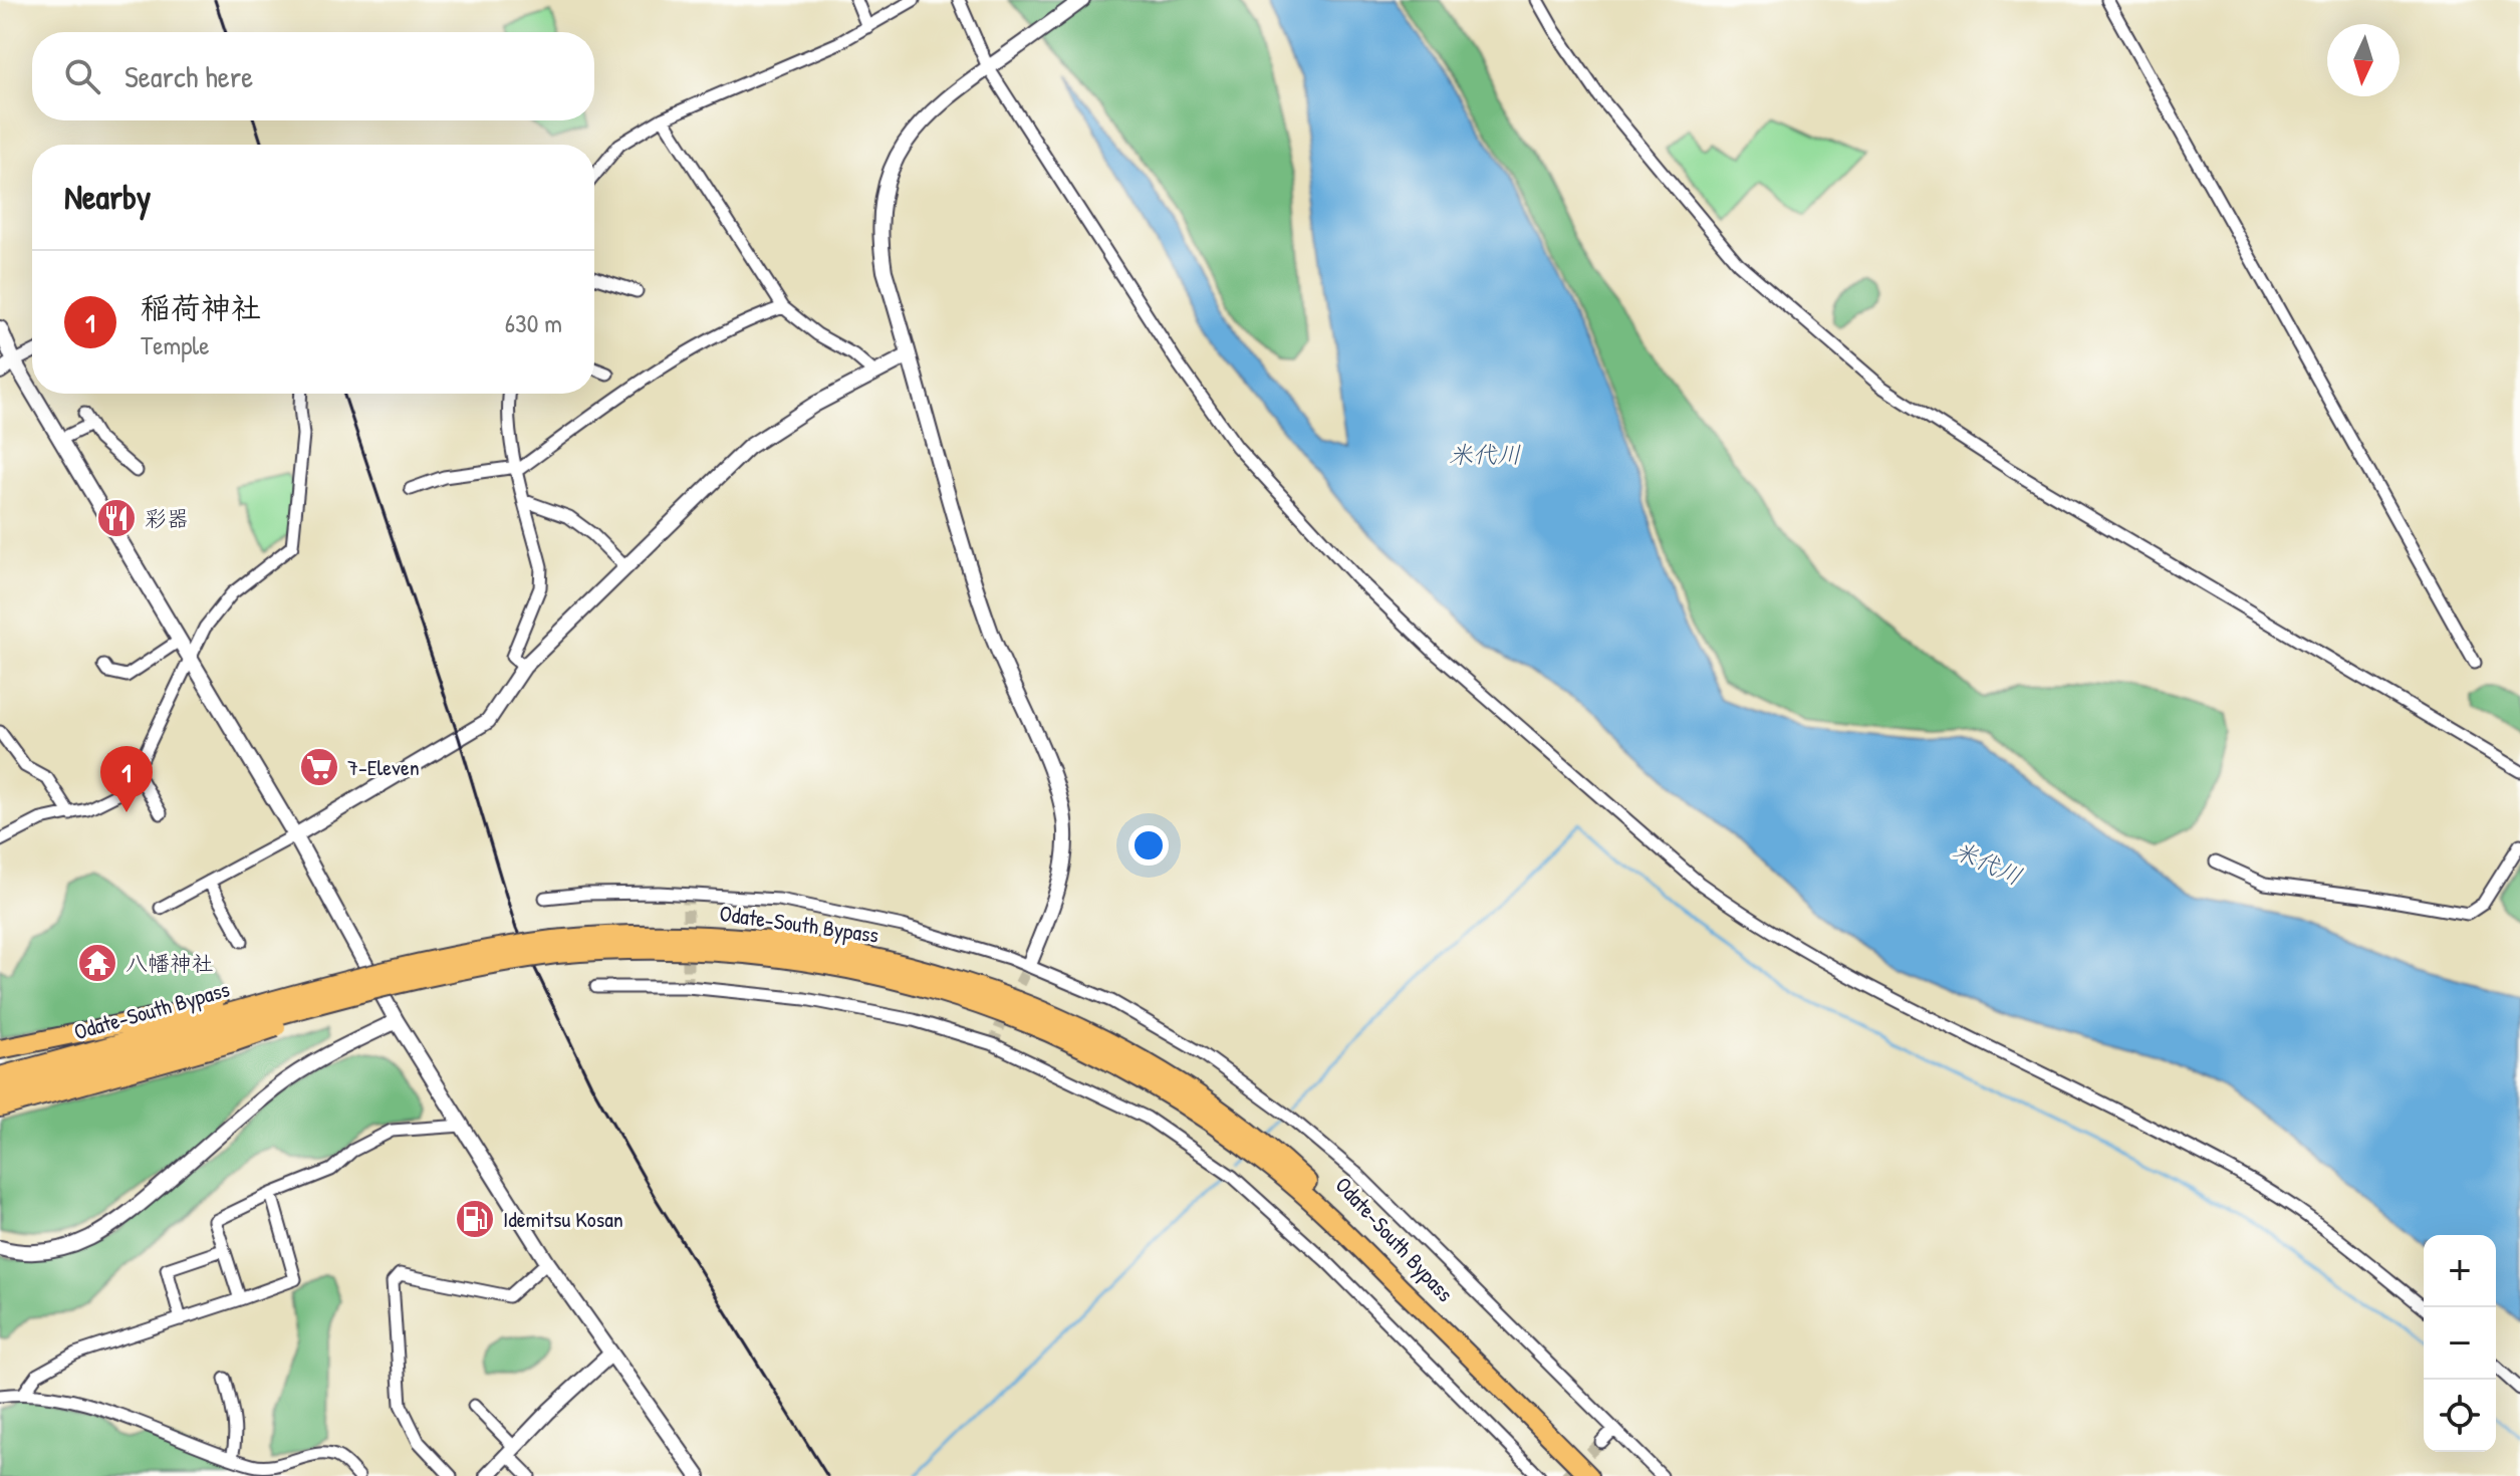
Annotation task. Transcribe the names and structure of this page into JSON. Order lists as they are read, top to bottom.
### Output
{
  "streets": {
    "highway": ["Odate-South Bypass"]
  },
  "water": ["米代川"],
  "places": {
    "restaurant": ["彩器"],
    "supermarket": ["7-Eleven"],
    "temple": ["八幡神社"],
    "fuel station": ["Idemitsu Kosan"]
  },
  "north": "bottom",
  "page": {
    "search": "Search here",
    "heading": "Nearby",
    "list": [
      {
        "mark": "1",
        "name": "稲荷神社",
        "note": "Temple",
        "value": "630 m"
      }
    ],
    "pins": "1",
    "map_buttons": ["+", "−"]
  }
}
